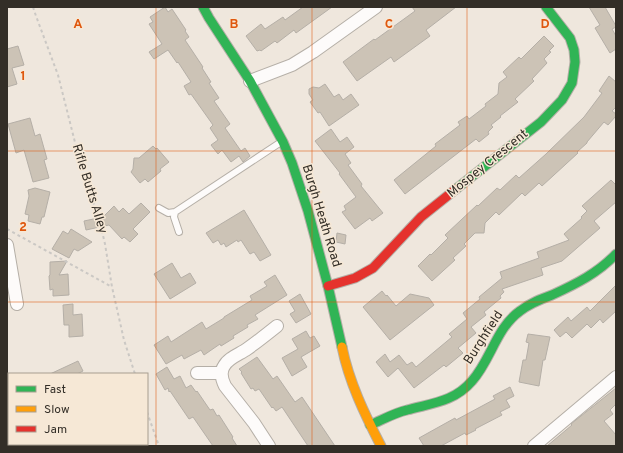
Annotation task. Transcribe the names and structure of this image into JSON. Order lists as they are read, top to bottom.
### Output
{
  "streets": {
    "street": ["Mospey Crescent", "Burgh Heath Road", "Burghfield"],
    "path": ["Rifle Butts Alley"]
  },
  "crossings": [
    ["Mospey Crescent", "Burgh Heath Road"],
    ["Burgh Heath Road", "Burghfield"]
  ],
  "legend": ["Fast", "Slow", "Jam"],
  "grid": {
    "columns": [
      "A",
      "B",
      "C",
      "D"
    ],
    "rows": ["1", "2"]
  }
}
